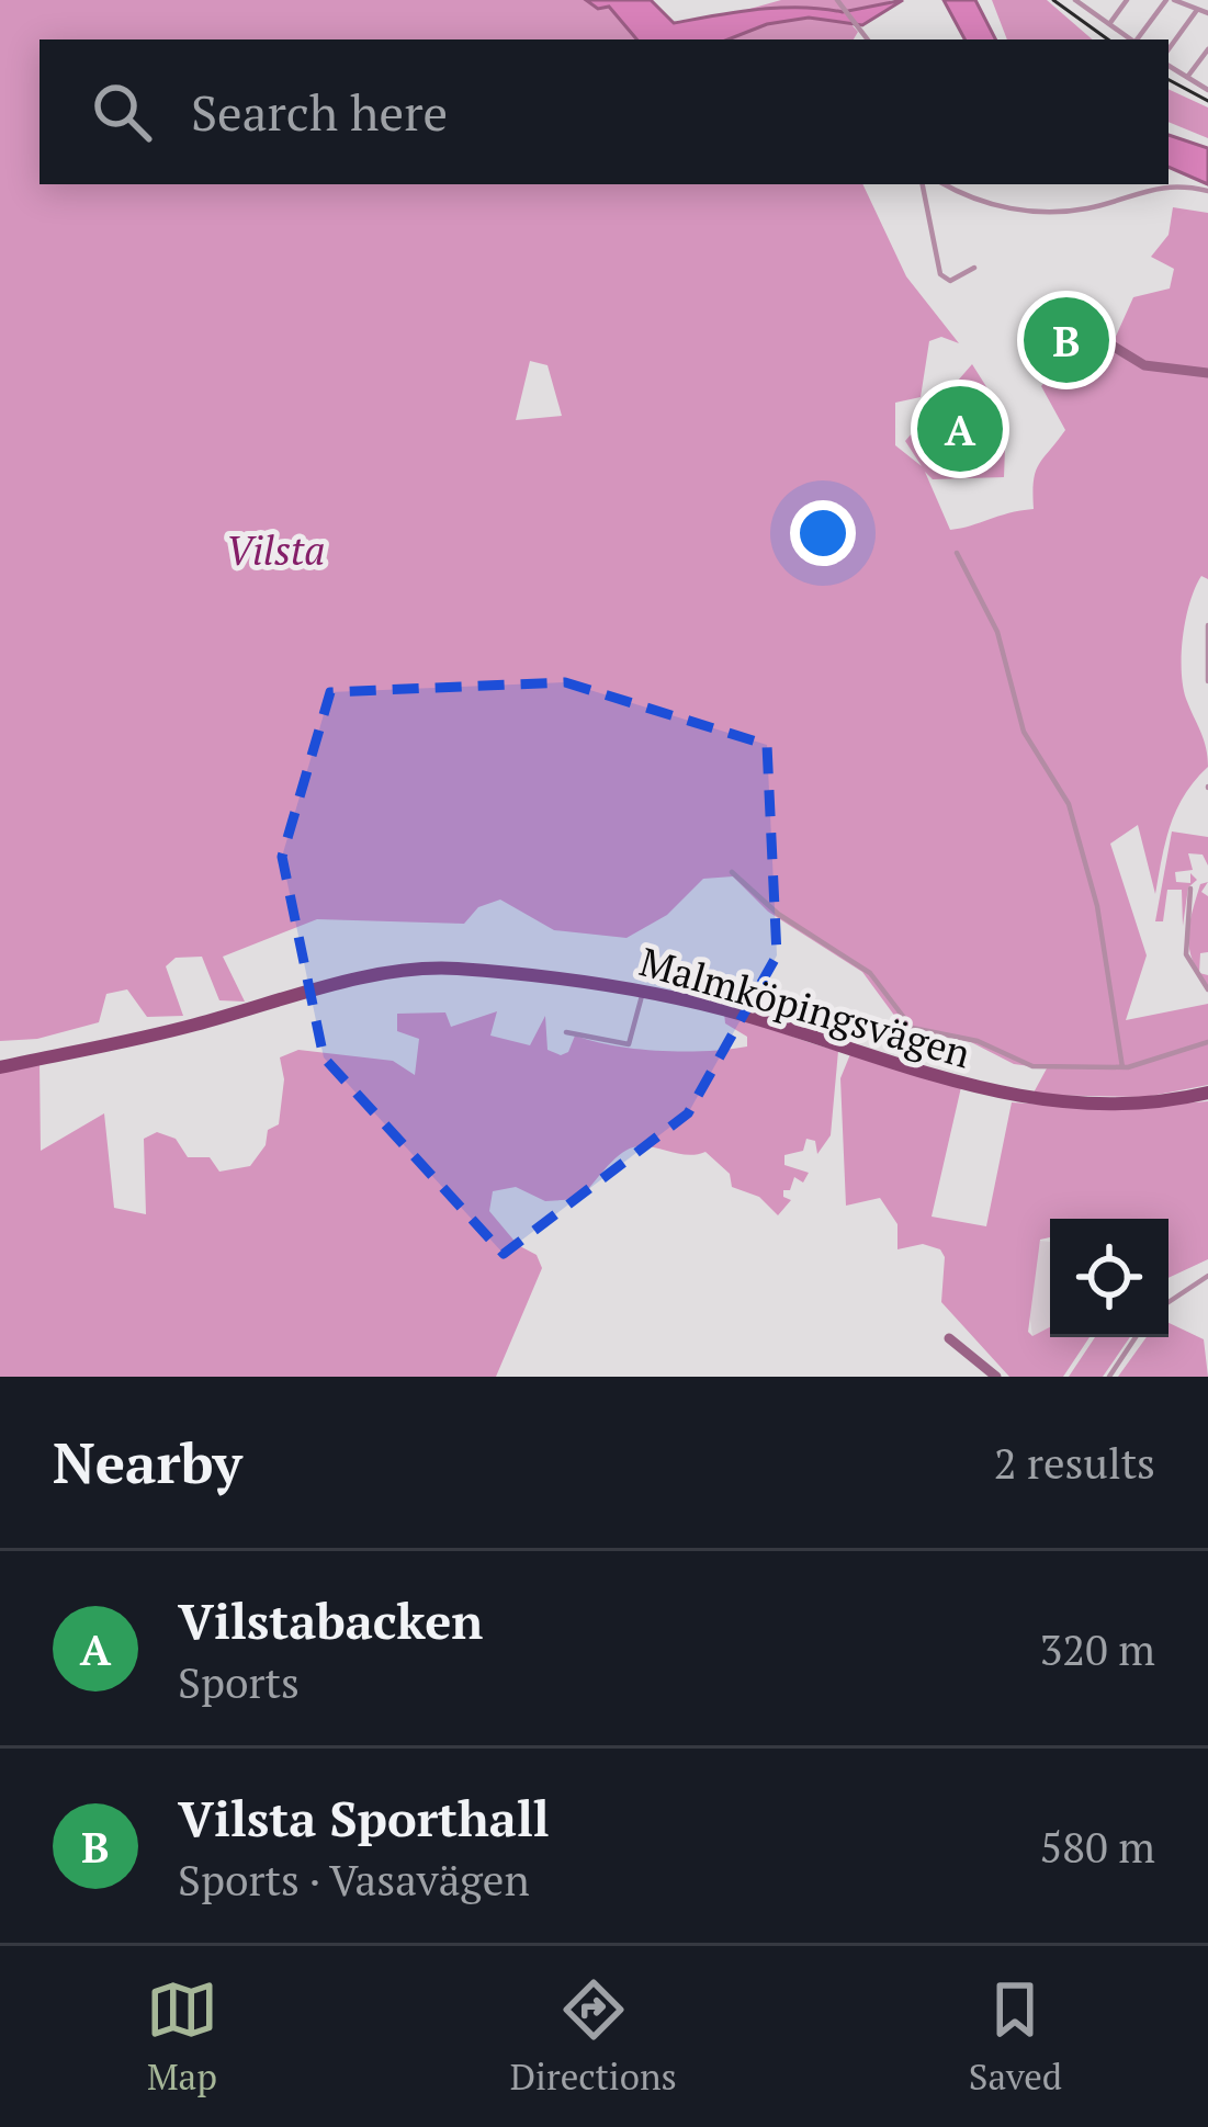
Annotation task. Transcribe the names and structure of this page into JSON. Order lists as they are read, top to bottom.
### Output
{
  "streets": {
    "main road": ["Malmköpingsvägen"]
  },
  "parks": ["Vilsta"],
  "page": {
    "search": "Search here",
    "pins": ["B", "A"],
    "heading": ["Nearby", "2 results"],
    "list": [
      {
        "mark": "A",
        "name": "Vilstabacken",
        "note": "Sports",
        "value": "320 m"
      },
      {
        "mark": "B",
        "name": "Vilsta Sporthall",
        "note": "Sports · Vasavägen",
        "value": "580 m"
      }
    ],
    "nav": ["Map", "Directions", "Saved"]
  }
}
